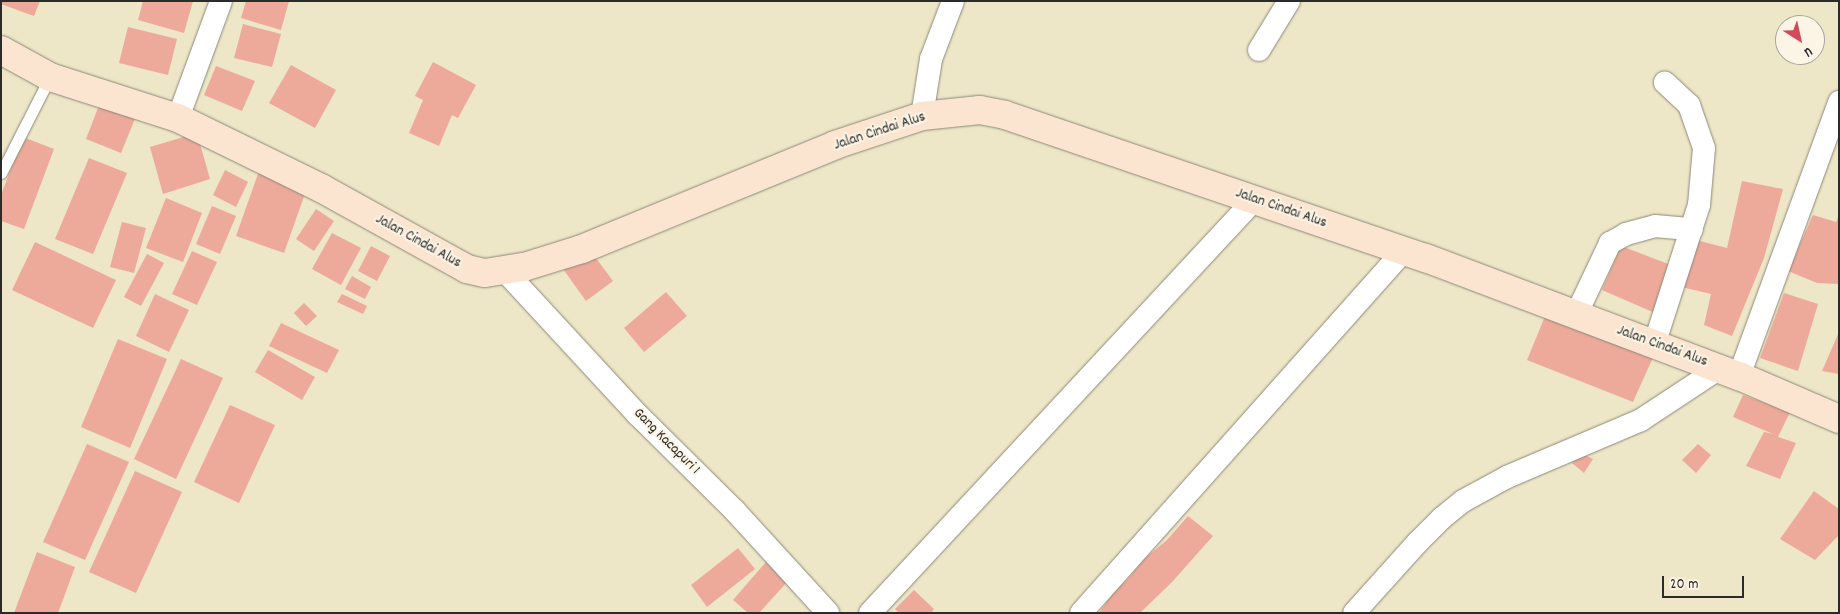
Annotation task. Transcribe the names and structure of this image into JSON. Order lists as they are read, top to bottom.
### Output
{
  "streets": {
    "street": ["Jalan Cindai Alus", "Gang Kacapuri 1"]
  },
  "crossings": [
    ["Jalan Cindai Alus", "Gang Kacapuri 1"]
  ],
  "scale_bar": "20 m",
  "north": "bottom right"
}
